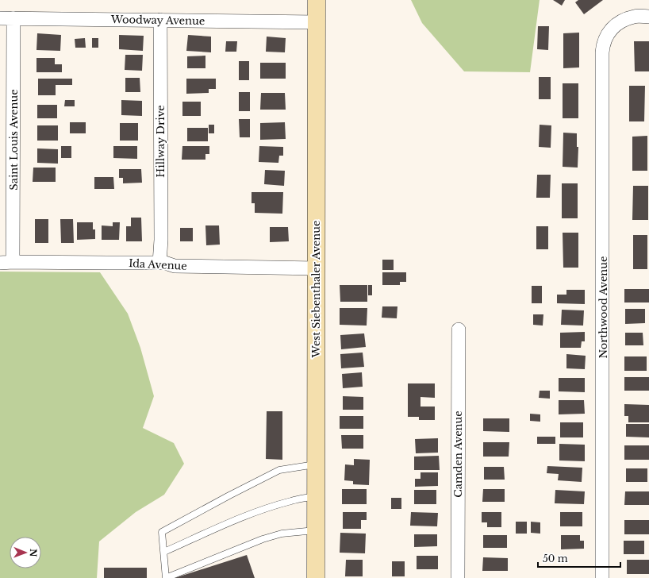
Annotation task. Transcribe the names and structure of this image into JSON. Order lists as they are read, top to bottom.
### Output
{
  "streets": {
    "main road": ["West Siebenthaler Avenue"],
    "street": [
      "Woodway Avenue",
      "Saint Louis Avenue",
      "Hillway Drive",
      "Ida Avenue",
      "Northwood Avenue",
      "Camden Avenue"
    ]
  },
  "crossings": [
    ["Woodway Avenue", "Saint Louis Avenue"],
    ["Woodway Avenue", "Hillway Drive"],
    ["Woodway Avenue", "West Siebenthaler Avenue"],
    ["Saint Louis Avenue", "Ida Avenue"],
    ["Hillway Drive", "Ida Avenue"],
    ["Ida Avenue", "West Siebenthaler Avenue"]
  ],
  "scale_bar": "50 m",
  "north": "right"
}
